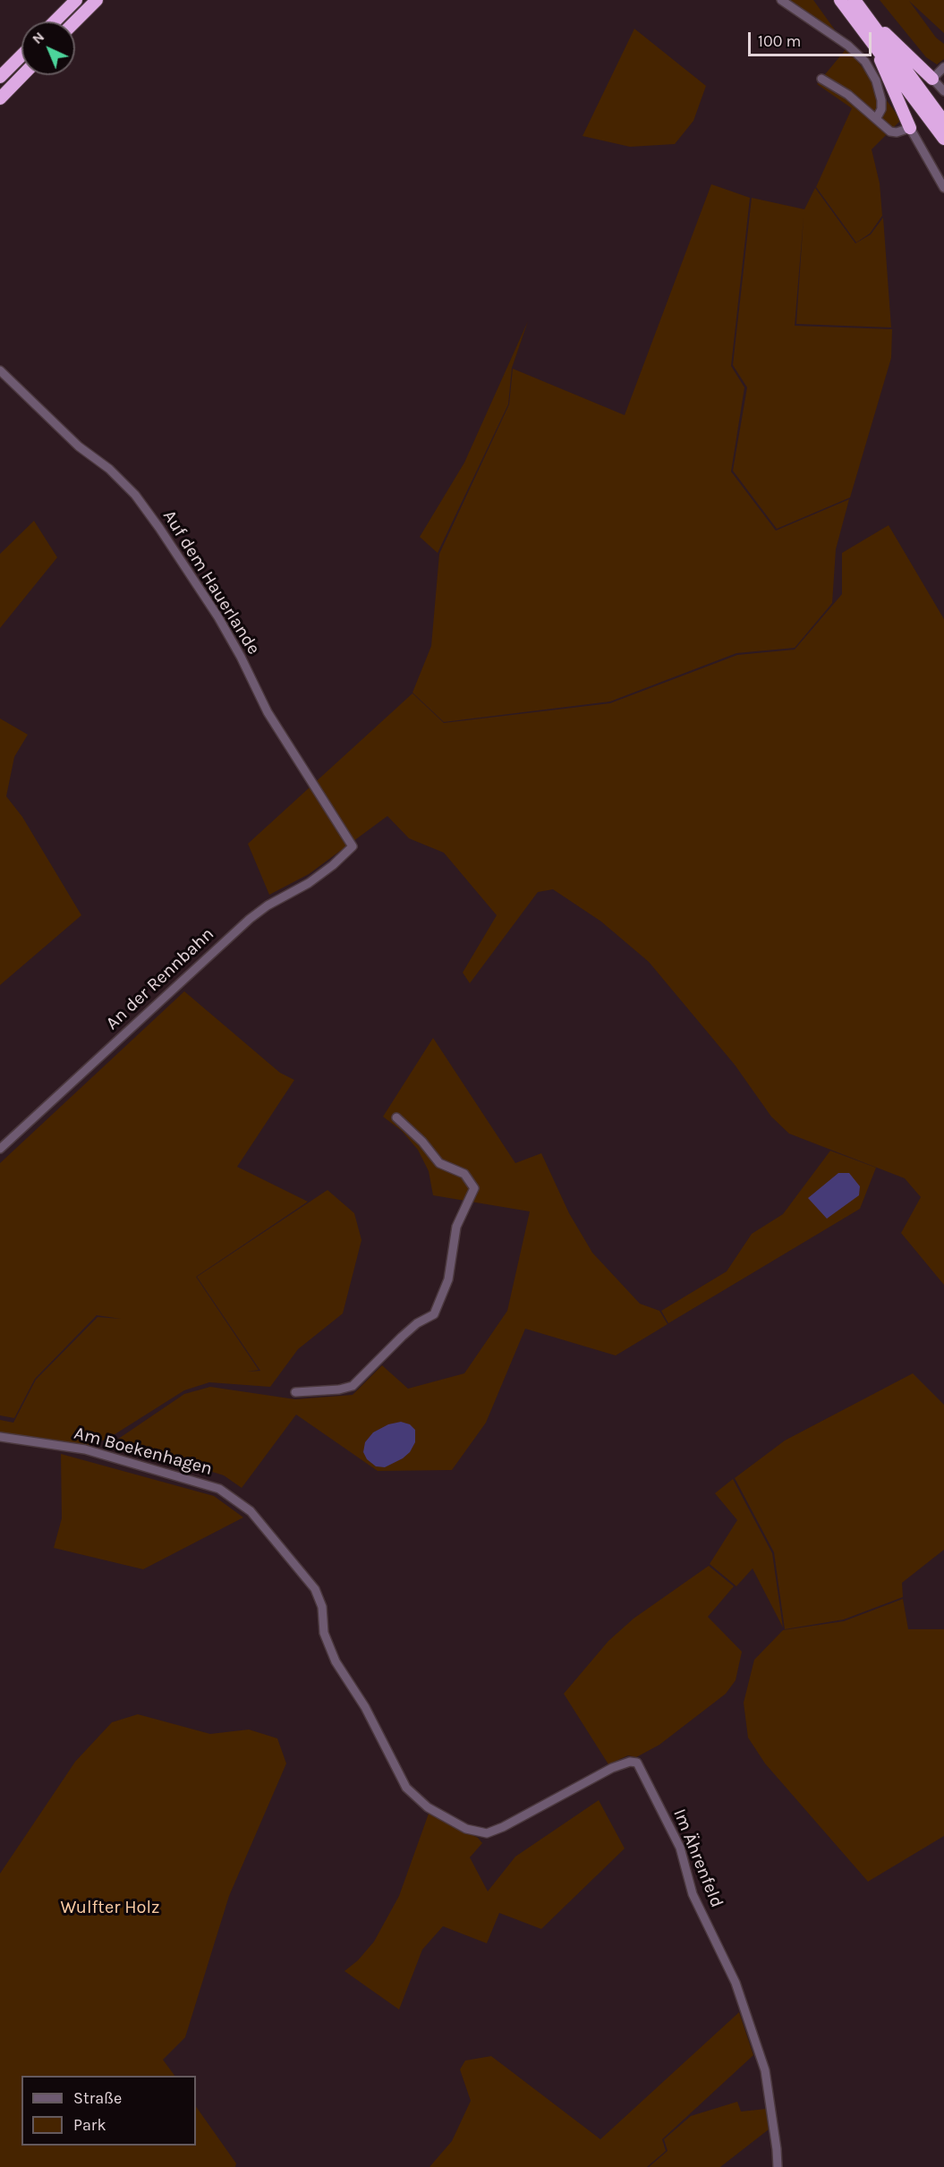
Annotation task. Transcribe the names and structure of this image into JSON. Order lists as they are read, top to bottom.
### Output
{
  "streets": {
    "street": [
      "Auf dem Hauerlande",
      "An der Rennbahn",
      "Am Boekenhagen",
      "Im Ährenfeld"
    ]
  },
  "crossings": [
    ["Auf dem Hauerlande", "An der Rennbahn"],
    ["Am Boekenhagen", "Im Ährenfeld"]
  ],
  "parks": ["Wulfter Holz"],
  "legend": ["Straße", "Park"],
  "scale_bar": "100 m",
  "north": "top left"
}
